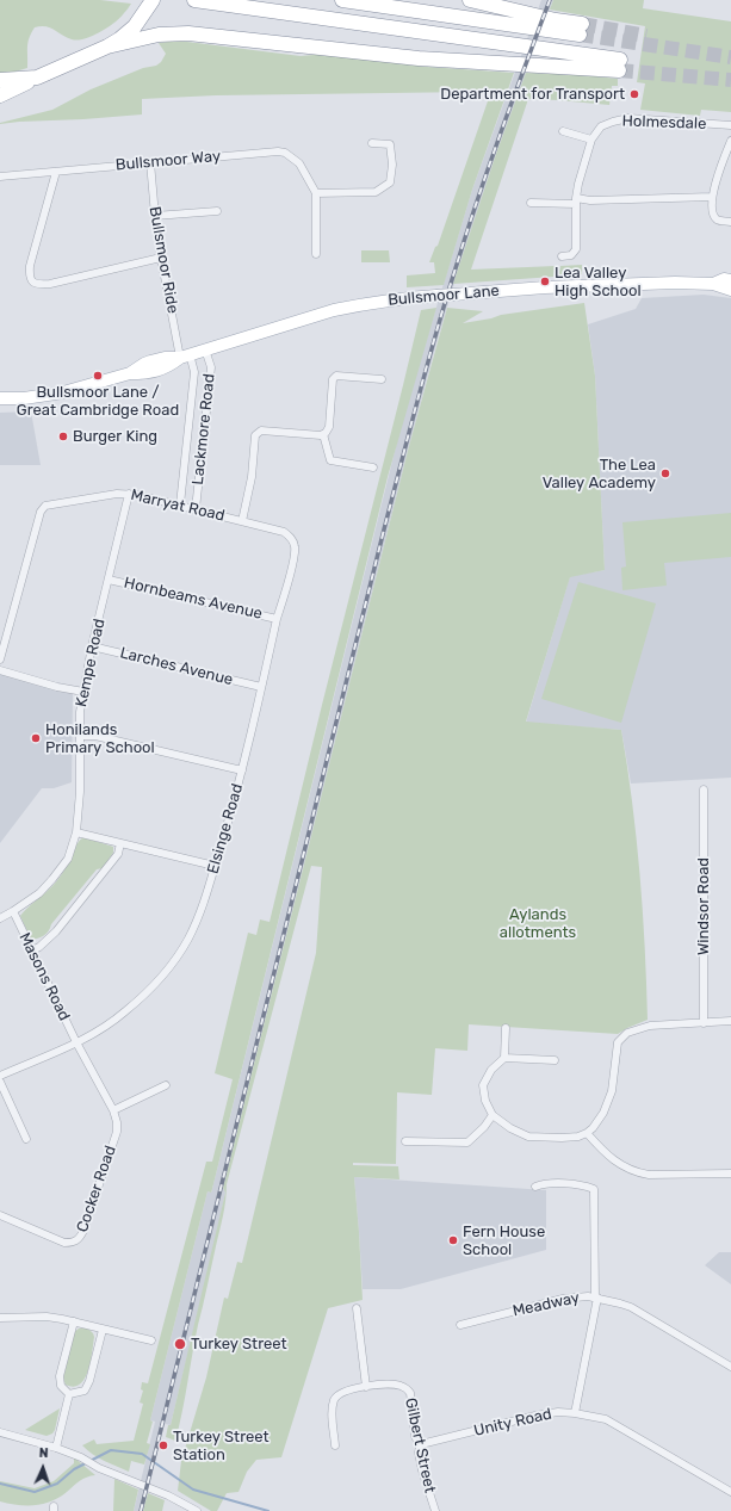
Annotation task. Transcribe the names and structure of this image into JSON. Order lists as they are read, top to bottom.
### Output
{
  "streets": {
    "main road": ["Bullsmoor Lane"],
    "street": [
      "Holmesdale",
      "Bullsmoor Way",
      "Bullsmoor Ride",
      "Lackmore Road",
      "Marryat Road",
      "Hornbeams Avenue",
      "Kempe Road",
      "Larches Avenue",
      "Elsinge Road",
      "Windsor Road",
      "Masons Road",
      "Cocker Road",
      "Meadway",
      "Unity Road",
      "Gilbert Street"
    ]
  },
  "crossings": [
    ["Bullsmoor Way", "Bullsmoor Ride"],
    ["Bullsmoor Ride", "Bullsmoor Lane"],
    ["Bullsmoor Ride", "Lackmore Road"],
    ["Bullsmoor Lane", "Lackmore Road"],
    ["Lackmore Road", "Marryat Road"],
    ["Marryat Road", "Kempe Road"],
    ["Marryat Road", "Elsinge Road"],
    ["Hornbeams Avenue", "Kempe Road"],
    ["Hornbeams Avenue", "Elsinge Road"],
    ["Kempe Road", "Larches Avenue"],
    ["Kempe Road", "Masons Road"],
    ["Larches Avenue", "Elsinge Road"],
    ["Elsinge Road", "Masons Road"],
    ["Elsinge Road", "Cocker Road"],
    ["Masons Road", "Cocker Road"],
    ["Unity Road", "Gilbert Street"]
  ],
  "parks": ["Aylands allotments"],
  "places": [
    "Department for Transport",
    "Lea Valley High School",
    "Bullsmoor Lane / Great Cambridge Road",
    "Burger King",
    "The Lea Valley Academy",
    "Honilands Primary School",
    "Fern House School",
    "Turkey Street",
    "Turkey Street Station"
  ],
  "north": "top"
}
